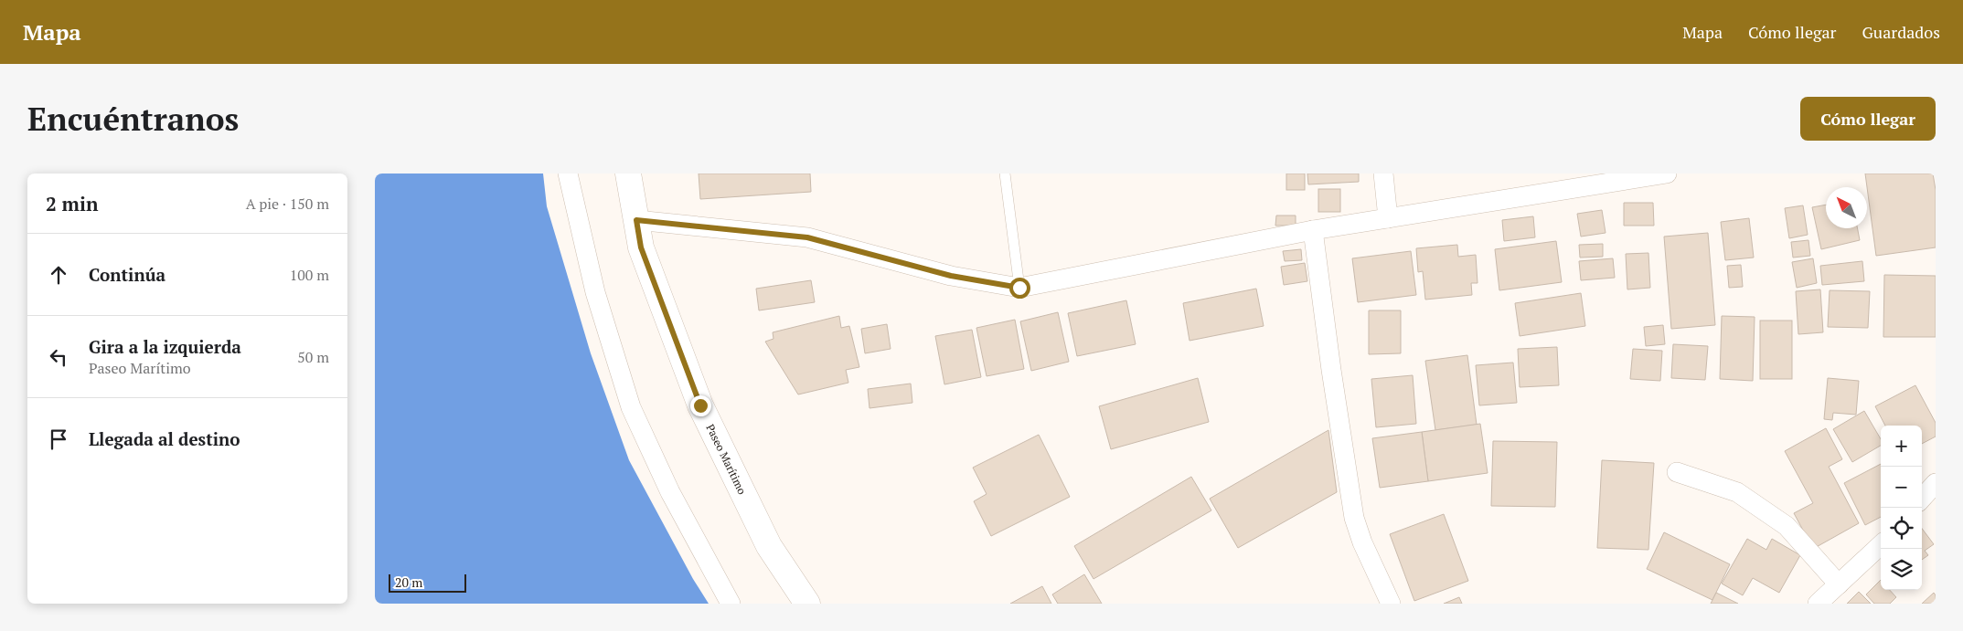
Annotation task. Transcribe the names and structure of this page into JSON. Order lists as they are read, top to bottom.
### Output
{
  "streets": {
    "main road": ["Paseo Marítimo"]
  },
  "scale_bar": "20 m",
  "north": "top left",
  "page": {
    "header": "Mapa",
    "nav": ["Mapa", "Cómo llegar", "Guardados"],
    "buttons": "Cómo llegar",
    "title": "Encuéntranos",
    "heading": ["2 min", "A pie · 150 m"],
    "list": [
      ["Continúa", "100 m"],
      ["Gira a la izquierda", "Paseo Marítimo", "50 m"],
      "Llegada al destino"
    ],
    "map_buttons": ["+", "−"],
    "scale": "20 m"
  }
}
